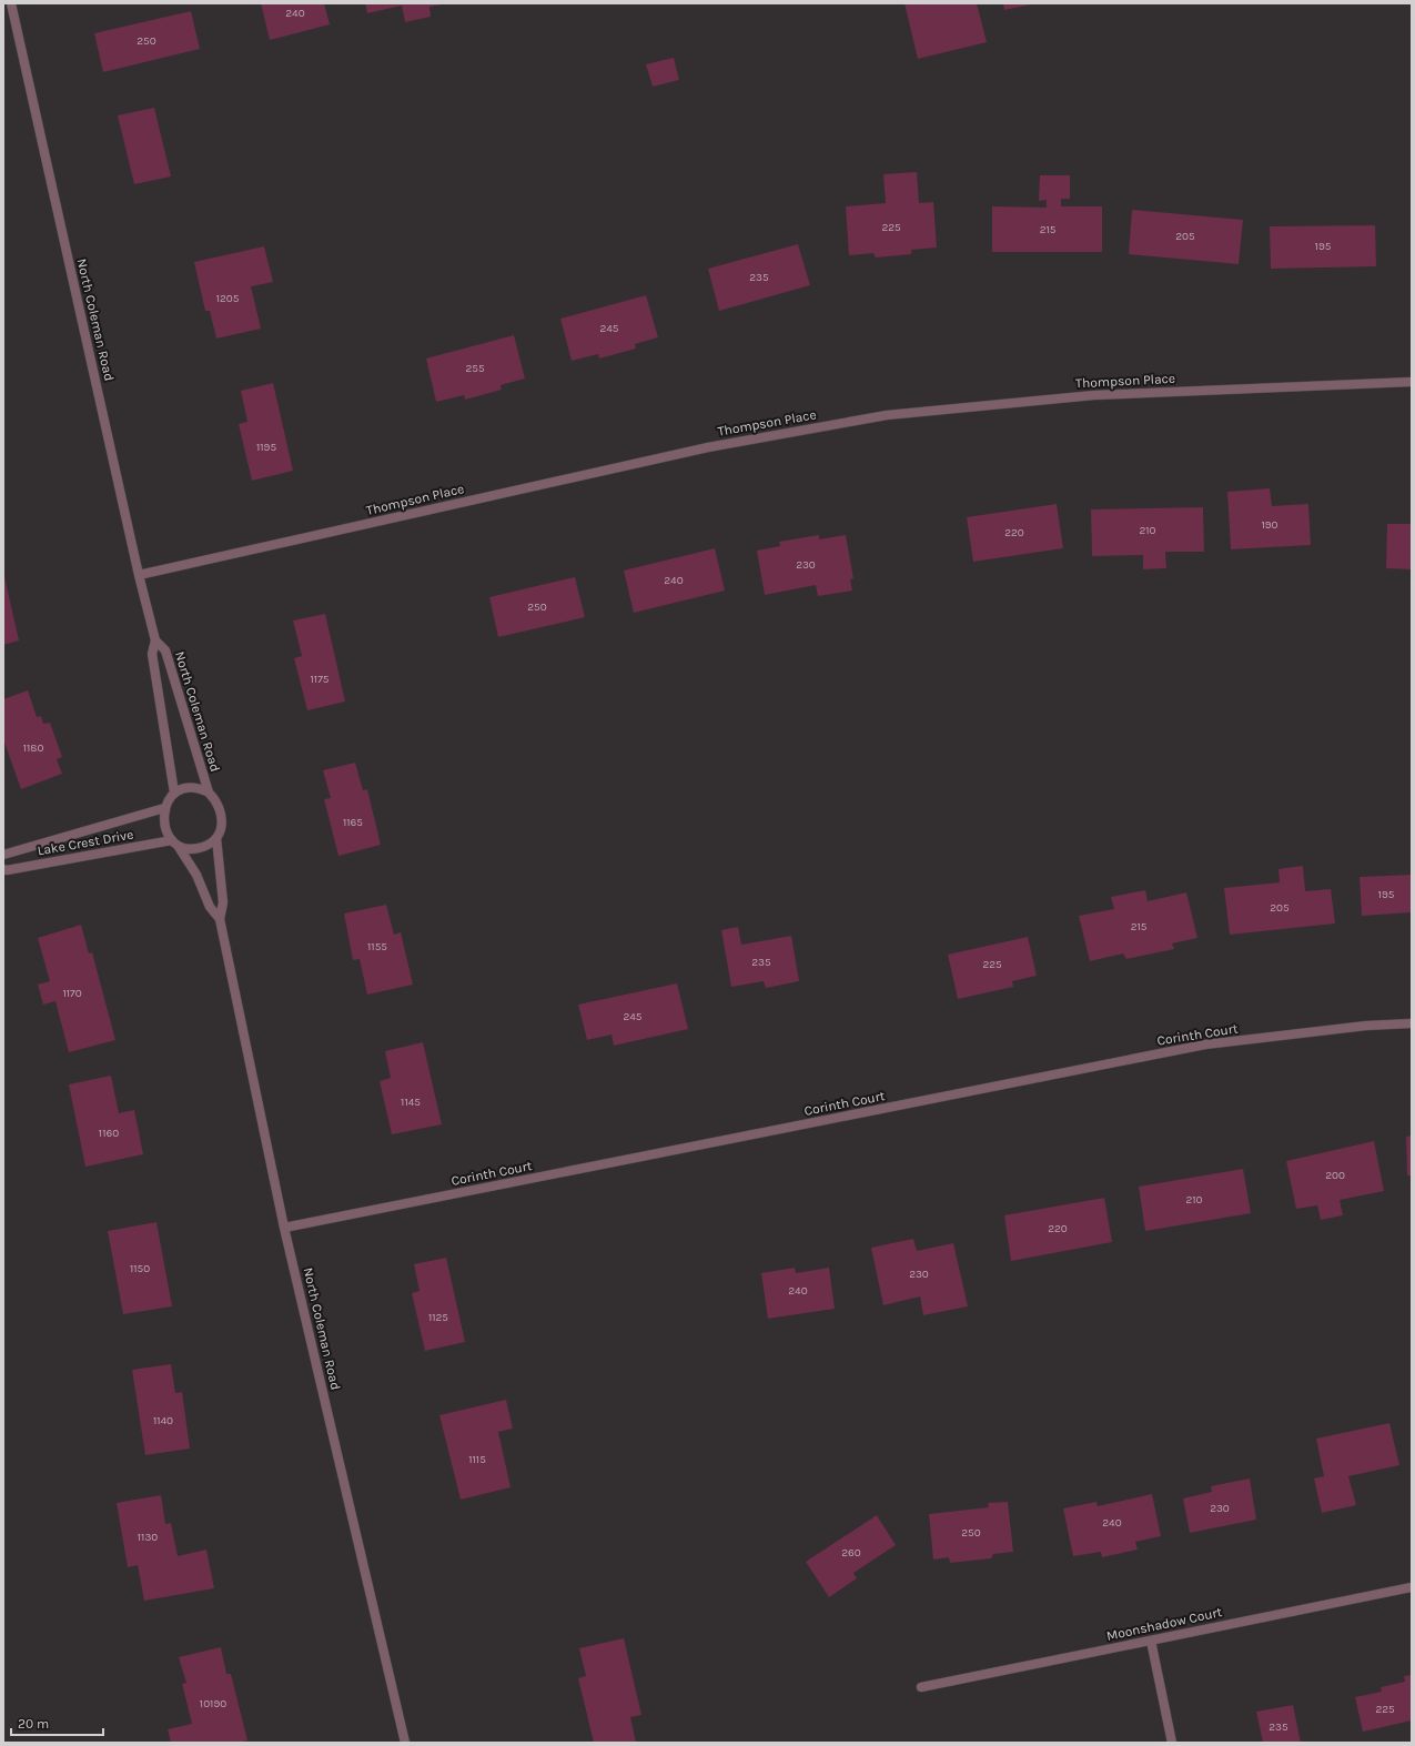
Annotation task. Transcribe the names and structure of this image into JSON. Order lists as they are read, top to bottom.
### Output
{
  "streets": {
    "street": [
      "North Coleman Road",
      "Thompson Place",
      "Lake Crest Drive",
      "Corinth Court",
      "Moonshadow Court"
    ]
  },
  "crossings": [
    ["North Coleman Road", "Thompson Place"],
    ["North Coleman Road", "Lake Crest Drive"],
    ["North Coleman Road", "Corinth Court"]
  ],
  "house_numbers": [
    "240",
    "250",
    "225",
    "215",
    "205",
    "195",
    "235",
    "1205",
    "245",
    "255",
    "1195",
    "190",
    "210",
    "220",
    "230",
    "240",
    "250",
    "1175",
    "1180",
    "1165",
    "195",
    "205",
    "215",
    "1155",
    "235",
    "225",
    "1170",
    "245",
    "1145",
    "1160",
    "200",
    "210",
    "220",
    "1150",
    "230",
    "240",
    "1125",
    "1140",
    "1115",
    "230",
    "240",
    "250",
    "1130",
    "260",
    "10190",
    "225",
    "235"
  ],
  "scale_bar": "20 m"
}
